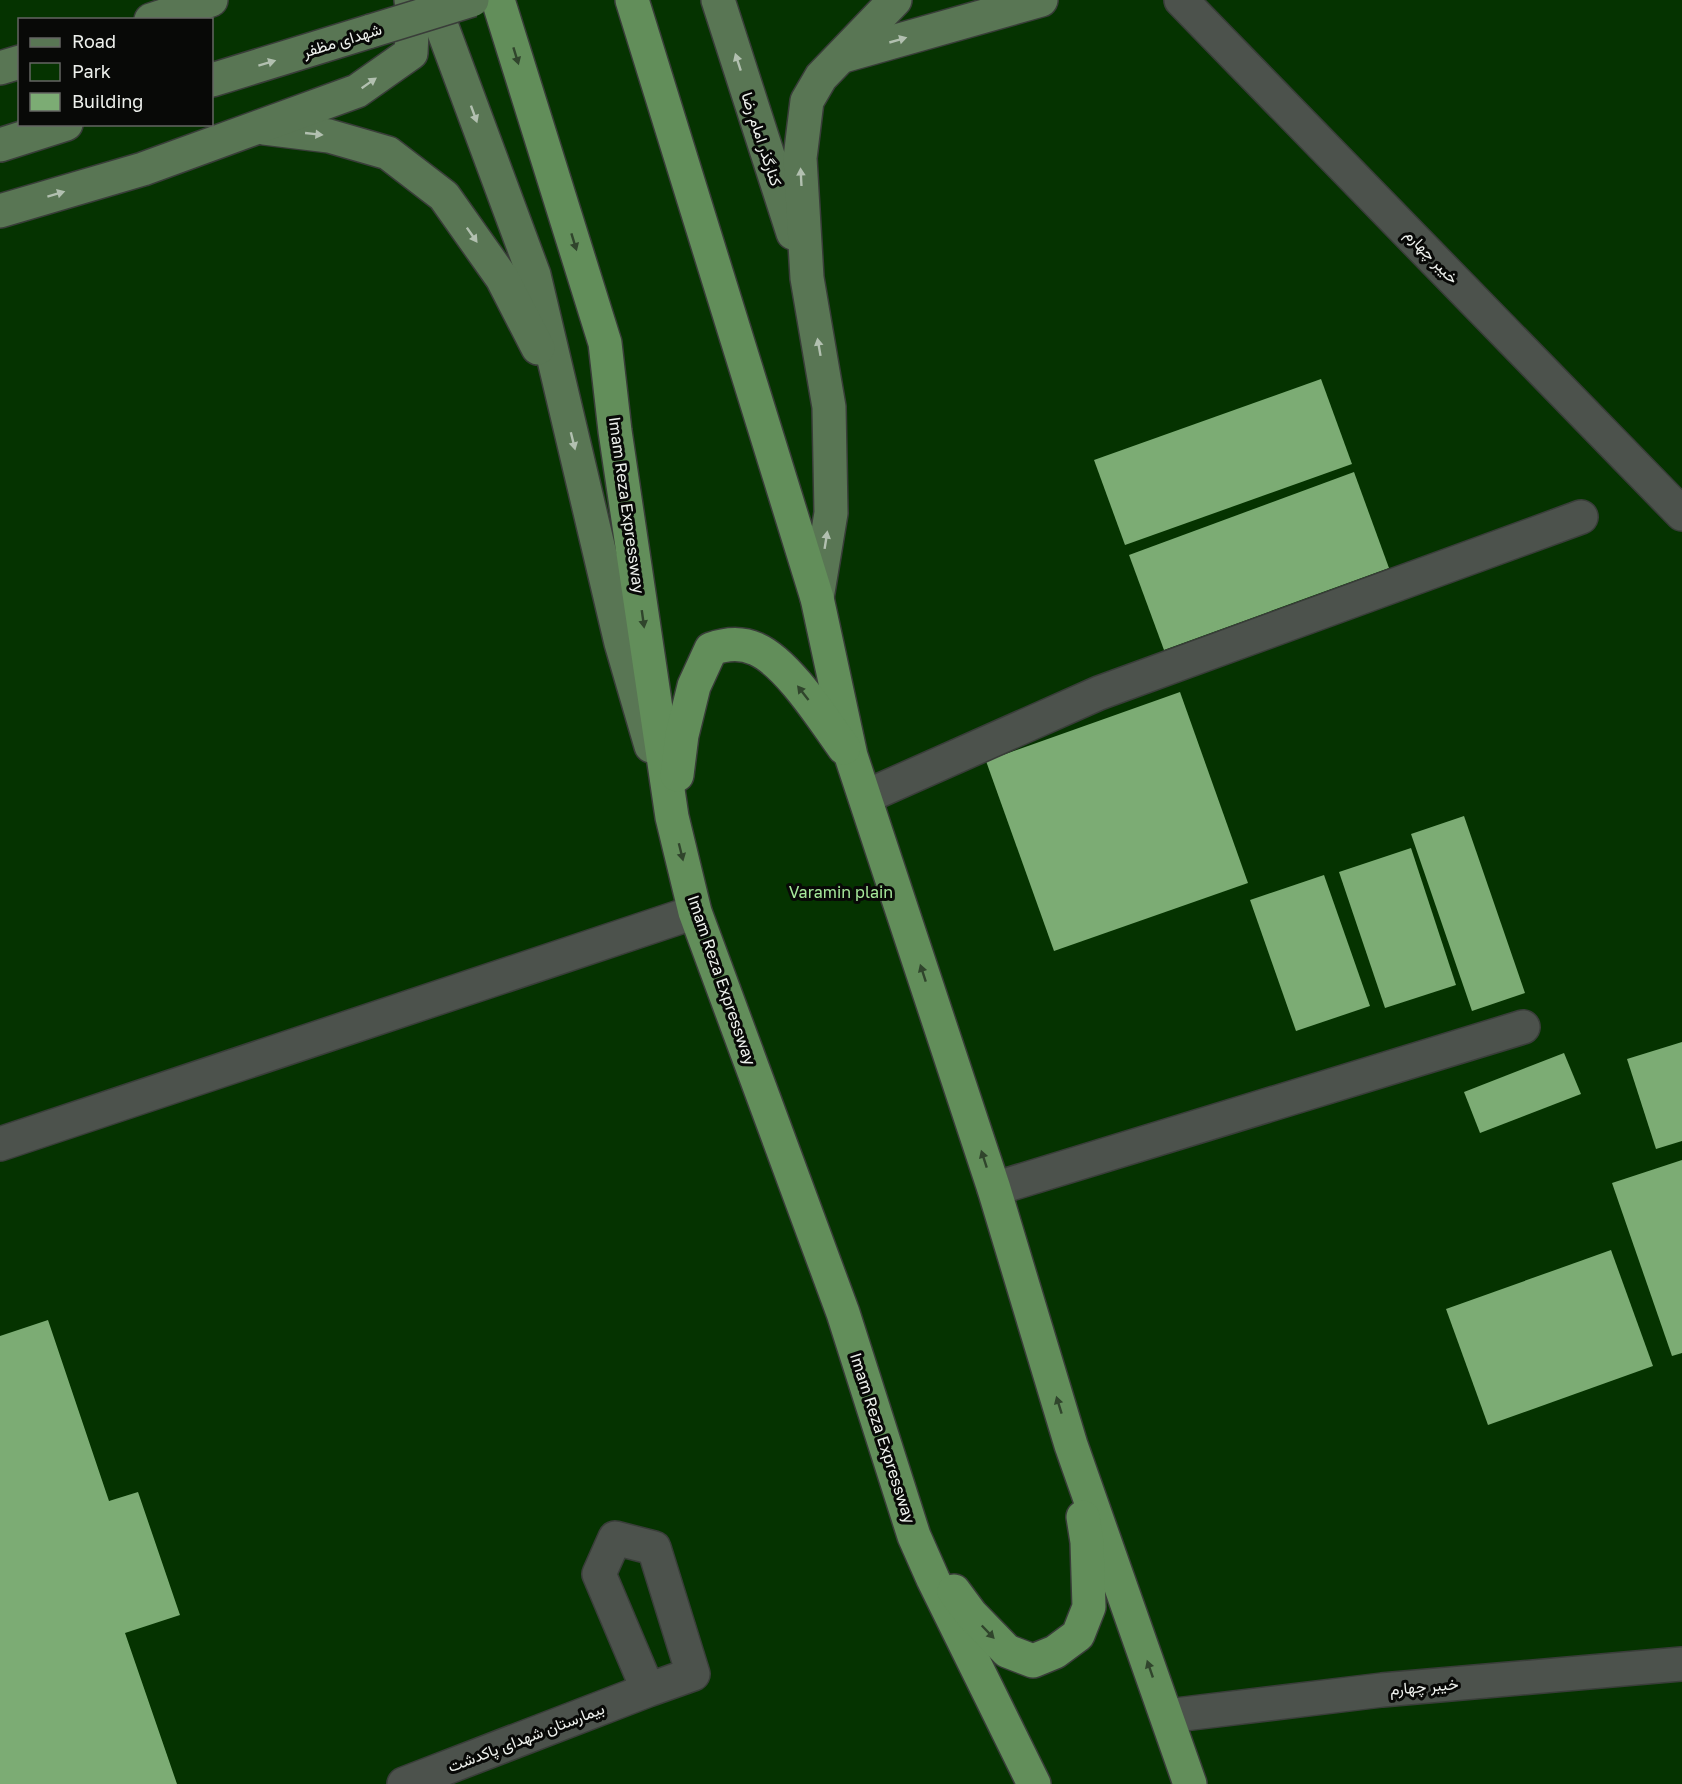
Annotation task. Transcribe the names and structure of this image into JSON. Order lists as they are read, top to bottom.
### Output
{
  "streets": {
    "highway": ["Imam Reza Expressway"],
    "main road": ["شهدای مظفر", "کنارگذر امام رضا"],
    "street": ["خیبر چهارم", "بیمارستان شهدای پاکدشت"]
  },
  "one_way": ["شهدای مظفر"],
  "parks": ["Varamin plain"],
  "legend": ["Road", "Park", "Building"]
}
